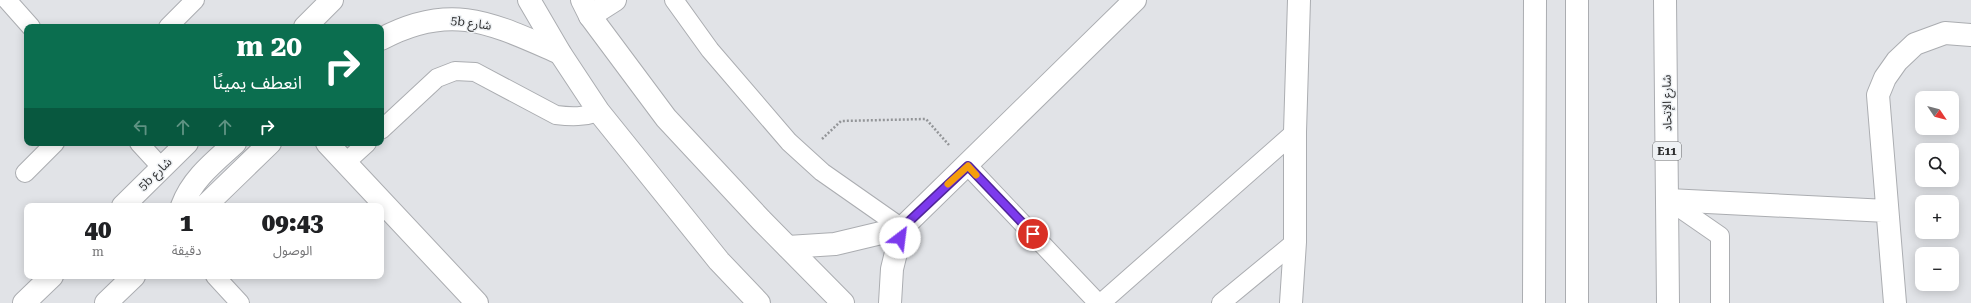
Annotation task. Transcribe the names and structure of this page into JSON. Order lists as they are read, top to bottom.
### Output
{
  "streets": {
    "street": ["5b شارع", "شارع الإتحاد", "E11"]
  },
  "north": "bottom right",
  "page": {
    "turn": ["20 m", "انعطف يمينًا"],
    "map_buttons": ["+", "−"],
    "eta": [
      "09:43",
      "الوصول",
      "1",
      "دقيقة",
      "40",
      "m"
    ]
  }
}
